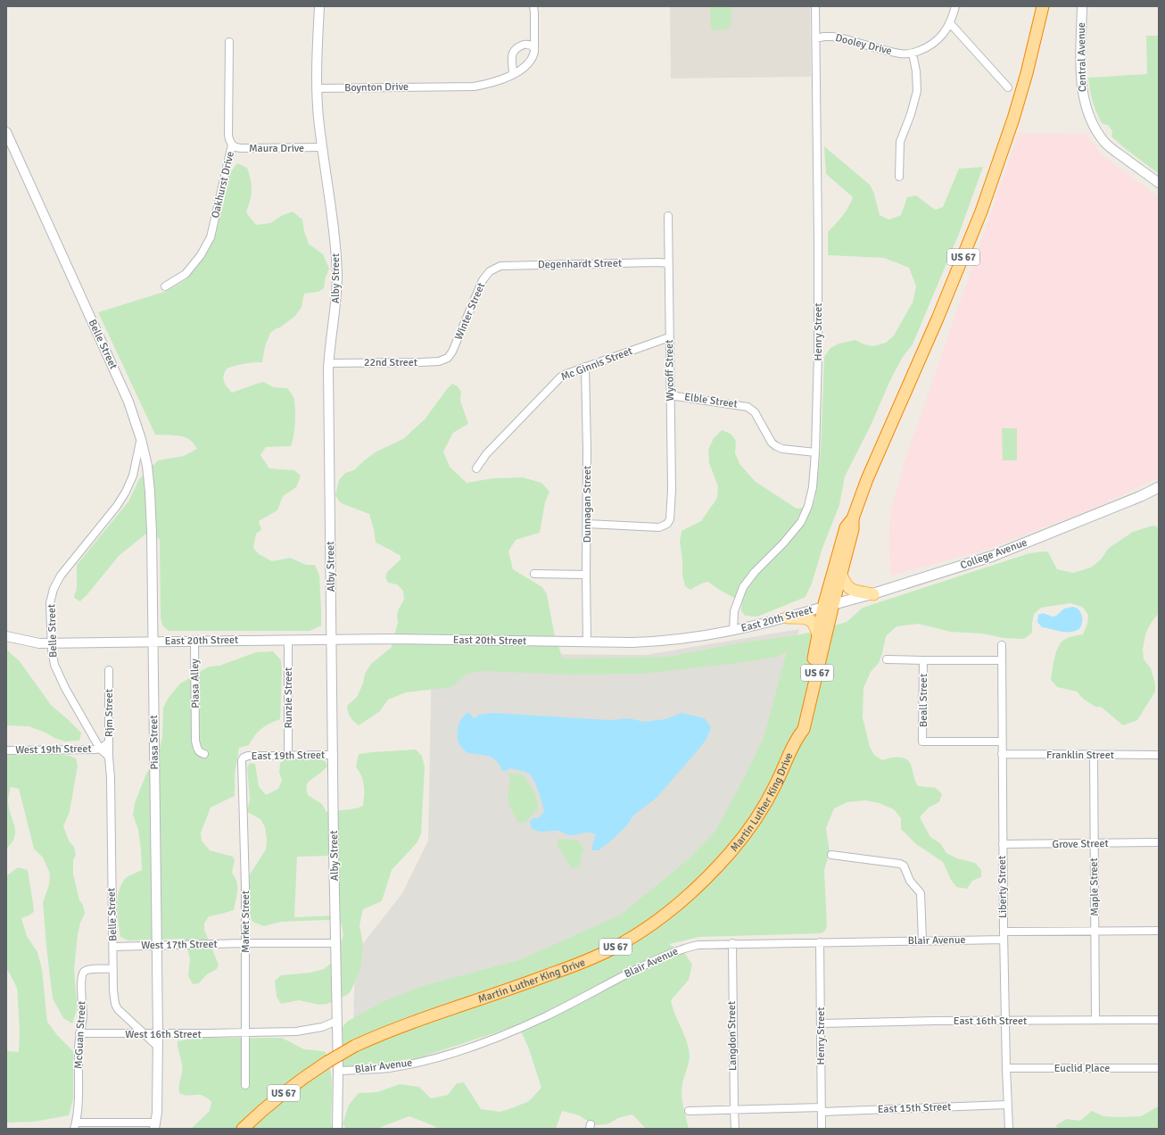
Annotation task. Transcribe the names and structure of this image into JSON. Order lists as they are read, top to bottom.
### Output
{
  "streets": {
    "highway": ["US 67", "Martin Luther King Drive"],
    "main road": ["College Avenue"],
    "street": [
      "Dooley Drive",
      "Central Avenue",
      "Boynton Drive",
      "Maura Drive",
      "Oakhurst Drive",
      "Degenhardt Street",
      "Alby Street",
      "Winter Street",
      "Henry Street",
      "Belle Street",
      "22nd Street",
      "Mc Ginnis Street",
      "Wycoff Street",
      "Elble Street",
      "Dunnagan Street",
      "East 20th Street",
      "Piasa Alley",
      "Runzie Street",
      "Beall Street",
      "Rjm Street",
      "Piasa Street",
      "West 19th Street",
      "Franklin Street",
      "East 19th Street",
      "Grove Street",
      "Liberty Street",
      "Maple Street",
      "Market Street",
      "Blair Avenue",
      "West 17th Street",
      "East 16th Street",
      "West 16th Street",
      "McGuan Street",
      "Langdon Street",
      "Euclid Place",
      "East 15th Street"
    ]
  },
  "crossings": [
    ["Dooley Drive", "Henry Street"],
    ["Boynton Drive", "Alby Street"],
    ["Maura Drive", "Oakhurst Drive"],
    ["Maura Drive", "Alby Street"],
    ["US 67", "College Avenue"],
    ["US 67", "East 20th Street"],
    ["US 67", "Martin Luther King Drive"],
    ["Degenhardt Street", "Winter Street"],
    ["Degenhardt Street", "Wycoff Street"],
    ["Alby Street", "22nd Street"],
    ["Alby Street", "East 20th Street"],
    ["Alby Street", "East 19th Street"],
    ["Alby Street", "Blair Avenue"],
    ["Alby Street", "West 17th Street"],
    ["Winter Street", "22nd Street"],
    ["Henry Street", "Elble Street"],
    ["Henry Street", "East 20th Street"],
    ["Henry Street", "Blair Avenue"],
    ["Henry Street", "East 16th Street"],
    ["Henry Street", "East 15th Street"],
    ["Belle Street", "East 20th Street"],
    ["Belle Street", "Rjm Street"],
    ["Belle Street", "Piasa Street"],
    ["Belle Street", "West 19th Street"],
    ["Belle Street", "West 17th Street"],
    ["Belle Street", "West 16th Street"],
    ["Belle Street", "McGuan Street"],
    ["Mc Ginnis Street", "Wycoff Street"],
    ["Mc Ginnis Street", "Dunnagan Street"],
    ["Wycoff Street", "Elble Street"],
    ["Wycoff Street", "Dunnagan Street"],
    ["Dunnagan Street", "East 20th Street"],
    ["College Avenue", "East 20th Street"],
    ["East 20th Street", "Piasa Alley"],
    ["East 20th Street", "Runzie Street"],
    ["East 20th Street", "Piasa Street"],
    ["Runzie Street", "East 19th Street"],
    ["Beall Street", "Liberty Street"],
    ["Piasa Street", "West 17th Street"],
    ["Piasa Street", "West 16th Street"],
    ["Franklin Street", "Liberty Street"],
    ["Franklin Street", "Maple Street"],
    ["East 19th Street", "Market Street"],
    ["Grove Street", "Liberty Street"],
    ["Grove Street", "Maple Street"],
    ["Liberty Street", "Blair Avenue"],
    ["Liberty Street", "East 16th Street"],
    ["Liberty Street", "Euclid Place"],
    ["Liberty Street", "East 15th Street"],
    ["Maple Street", "East 16th Street"],
    ["Market Street", "West 17th Street"],
    ["Market Street", "West 16th Street"],
    ["Blair Avenue", "Langdon Street"],
    ["West 16th Street", "McGuan Street"],
    ["Langdon Street", "East 15th Street"]
  ]
}
